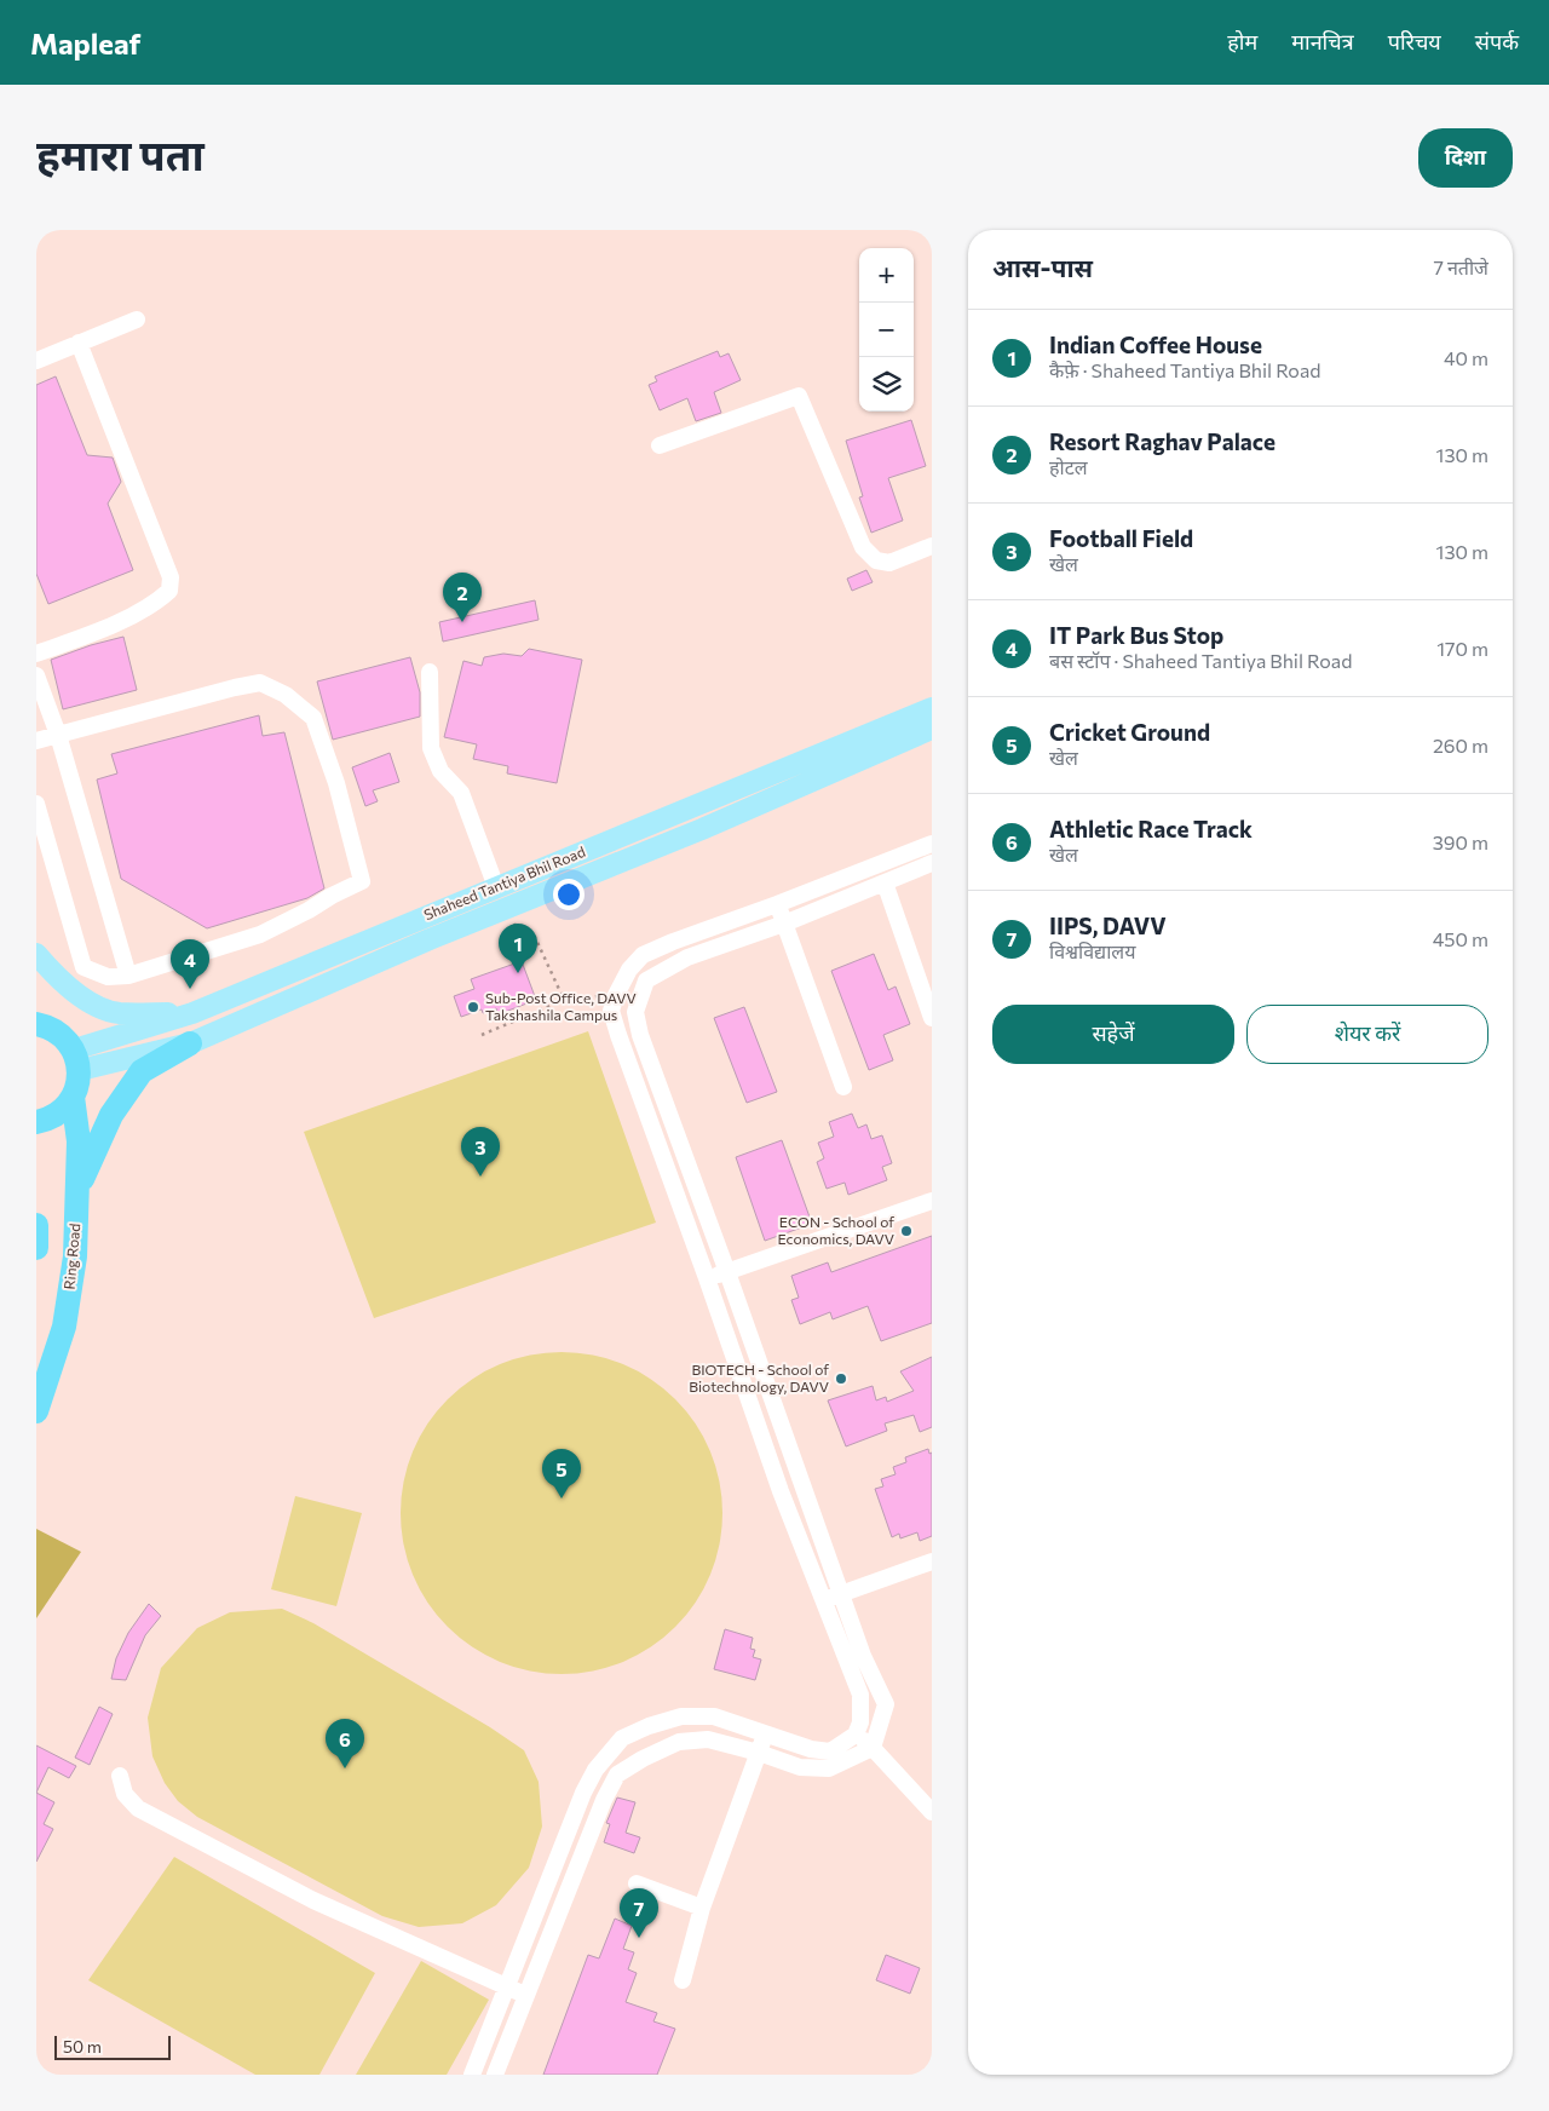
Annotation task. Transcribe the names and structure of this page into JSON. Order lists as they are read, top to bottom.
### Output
{
  "streets": {
    "highway": ["Ring Road"],
    "main road": ["Shaheed Tantiya Bhil Road"]
  },
  "places": ["Sub-Post Office, DAVV Takshashila Campus", "ECON - School of Economics, DAVV", "BIOTECH - School of Biotechnology, DAVV"],
  "scale_bar": "50 m",
  "page": {
    "header": "Mapleaf",
    "nav": [
      "होम",
      "मानचित्र",
      "परिचय",
      "संपर्क"
    ],
    "title": "हमारा पता",
    "buttons": [
      "दिशा",
      ["सहेजें", "शेयर करें"]
    ],
    "heading": ["आस-पास", "7 नतीजे"],
    "map_buttons": ["+", "−"],
    "list": [
      {
        "mark": "1",
        "name": "Indian Coffee House",
        "note": "कैफ़े · Shaheed Tantiya Bhil Road",
        "value": "40 m"
      },
      {
        "mark": "2",
        "name": "Resort Raghav Palace",
        "note": "होटल",
        "value": "130 m"
      },
      {
        "mark": "3",
        "name": "Football Field",
        "note": "खेल",
        "value": "130 m"
      },
      {
        "mark": "4",
        "name": "IT Park Bus Stop",
        "note": "बस स्टॉप · Shaheed Tantiya Bhil Road",
        "value": "170 m"
      },
      {
        "mark": "5",
        "name": "Cricket Ground",
        "note": "खेल",
        "value": "260 m"
      },
      {
        "mark": "6",
        "name": "Athletic Race Track",
        "note": "खेल",
        "value": "390 m"
      },
      {
        "mark": "7",
        "name": "IIPS, DAVV",
        "note": "विश्वविद्यालय",
        "value": "450 m"
      }
    ],
    "pins": [
      "2",
      "1",
      "4",
      "3",
      "5",
      "6",
      "7"
    ],
    "scale": "50 m"
  }
}
